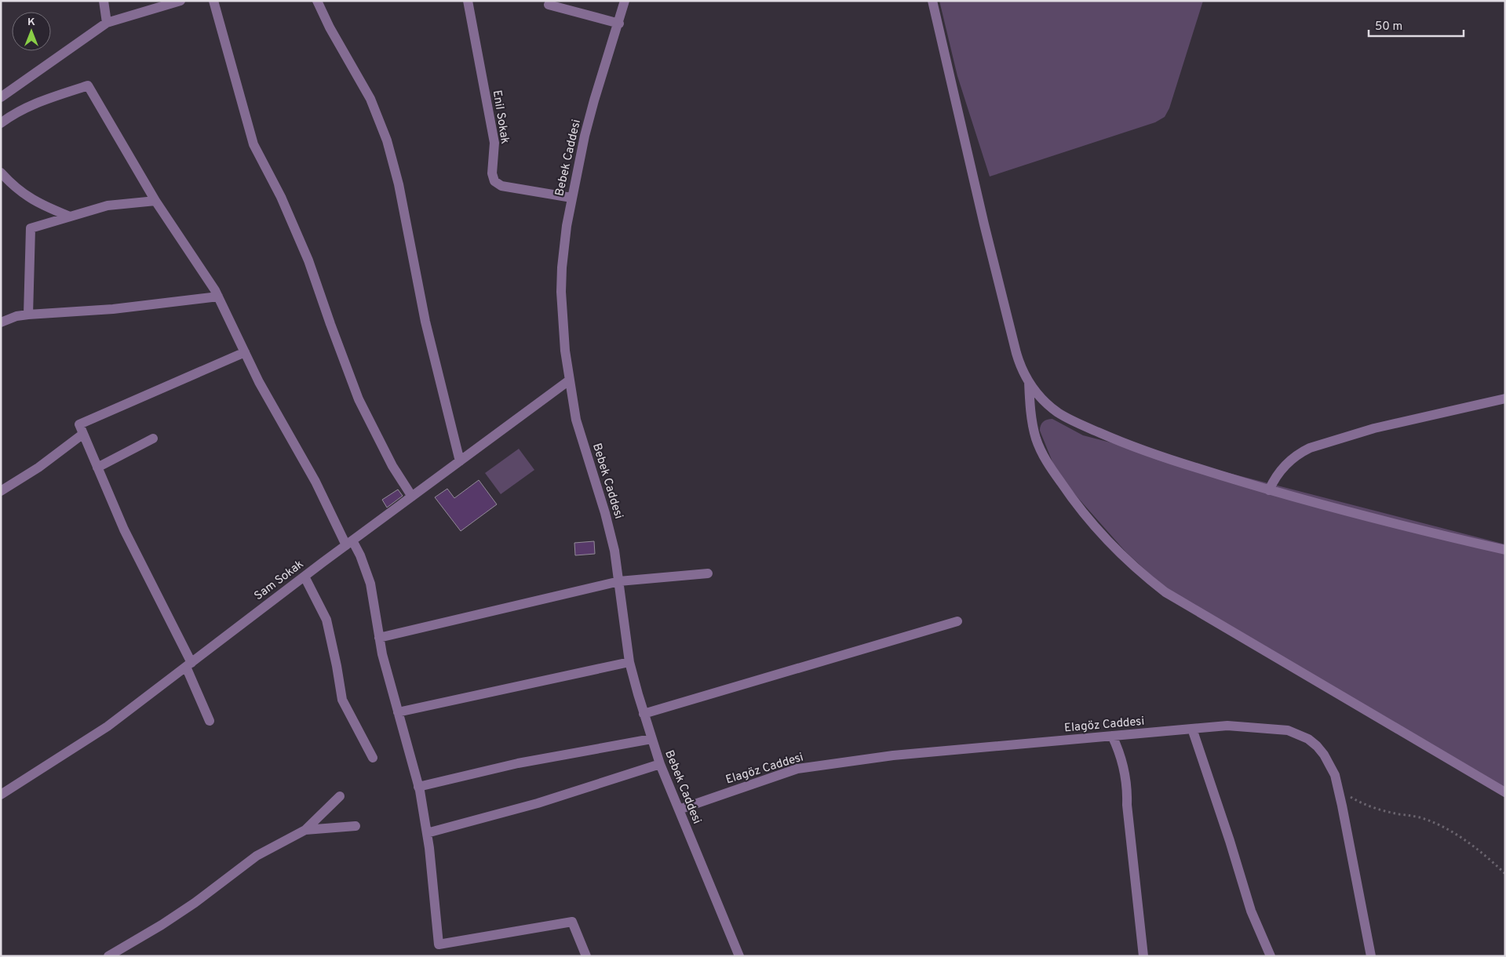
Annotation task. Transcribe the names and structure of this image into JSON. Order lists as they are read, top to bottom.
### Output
{
  "streets": {
    "street": [
      "Enil Sokak",
      "Bebek Caddesi",
      "Sam Sokak",
      "Elagöz Caddesi"
    ]
  },
  "crossings": [
    ["Enil Sokak", "Bebek Caddesi"],
    ["Bebek Caddesi", "Sam Sokak"],
    ["Bebek Caddesi", "Elagöz Caddesi"]
  ],
  "scale_bar": "50 m",
  "north": "top"
}
